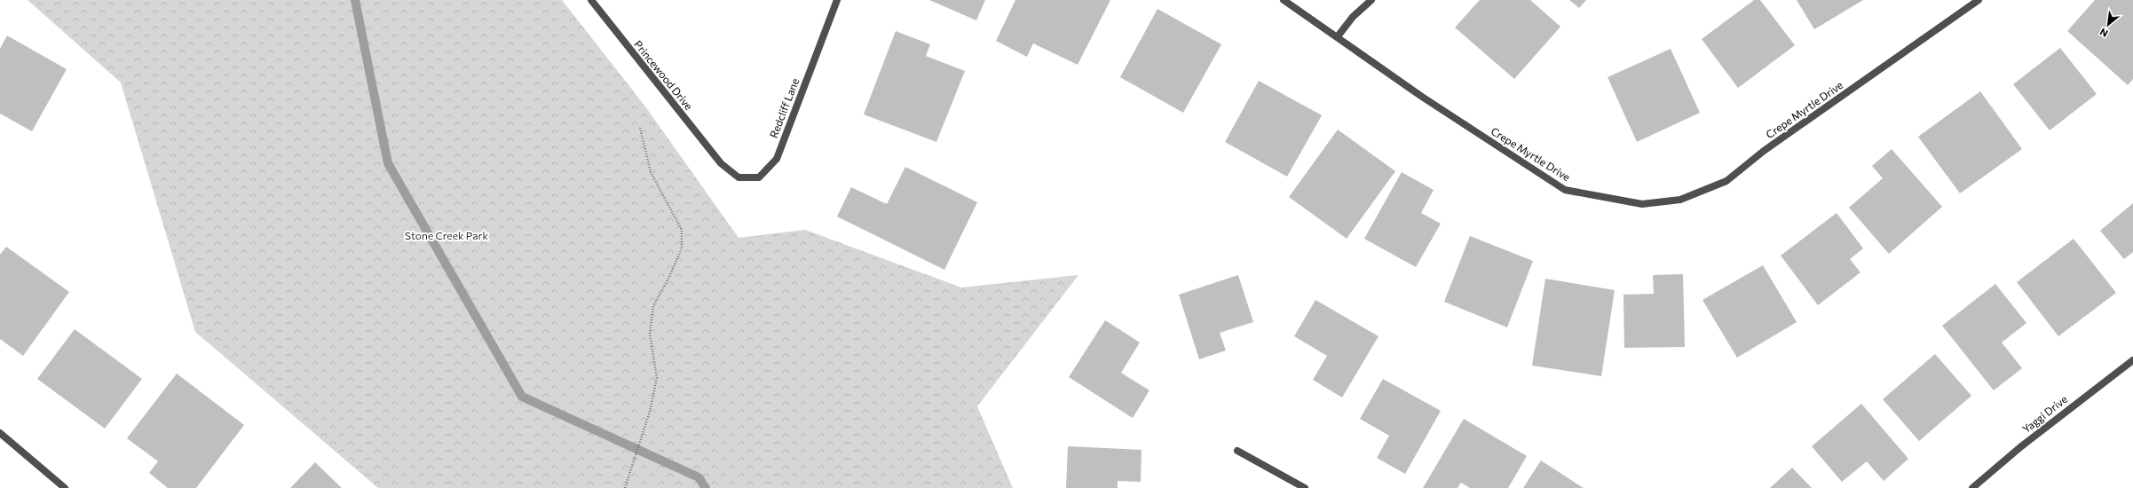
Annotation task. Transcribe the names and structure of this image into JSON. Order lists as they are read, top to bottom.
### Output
{
  "streets": {
    "street": [
      "Princewood Drive",
      "Redcliff Lane",
      "Crepe Myrtle Drive",
      "Yaggi Drive"
    ]
  },
  "crossings": [
    ["Princewood Drive", "Redcliff Lane"]
  ],
  "parks": ["Stone Creek Park"],
  "north": "bottom left"
}
